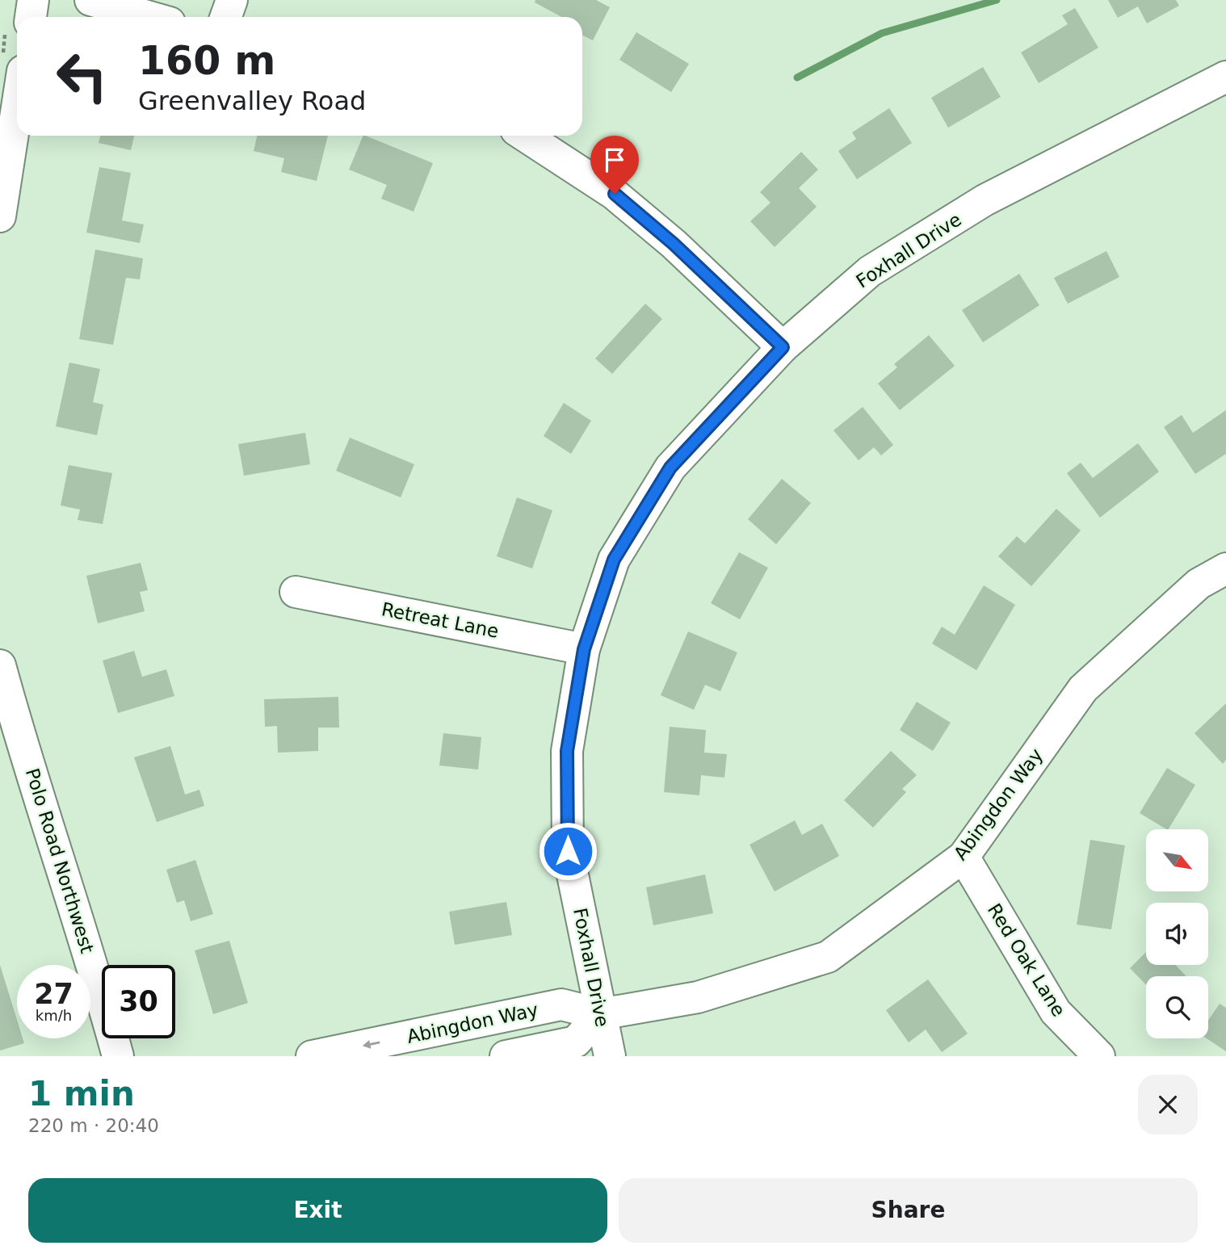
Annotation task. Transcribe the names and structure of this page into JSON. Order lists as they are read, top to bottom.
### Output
{
  "streets": {
    "street": [
      "Foxhall Drive",
      "Retreat Lane",
      "Abingdon Way",
      "Polo Road Northwest",
      "Red Oak Lane"
    ]
  },
  "crossings": [
    ["Foxhall Drive", "Retreat Lane"],
    ["Foxhall Drive", "Abingdon Way"],
    ["Abingdon Way", "Red Oak Lane"]
  ],
  "north": "bottom right",
  "page": {
    "turn": ["160 m", "Greenvalley Road"],
    "speed": "27 km/h",
    "limit": "30",
    "heading": ["1 min", "220 m · 20:40"],
    "buttons": ["Exit", "Share"]
  }
}
